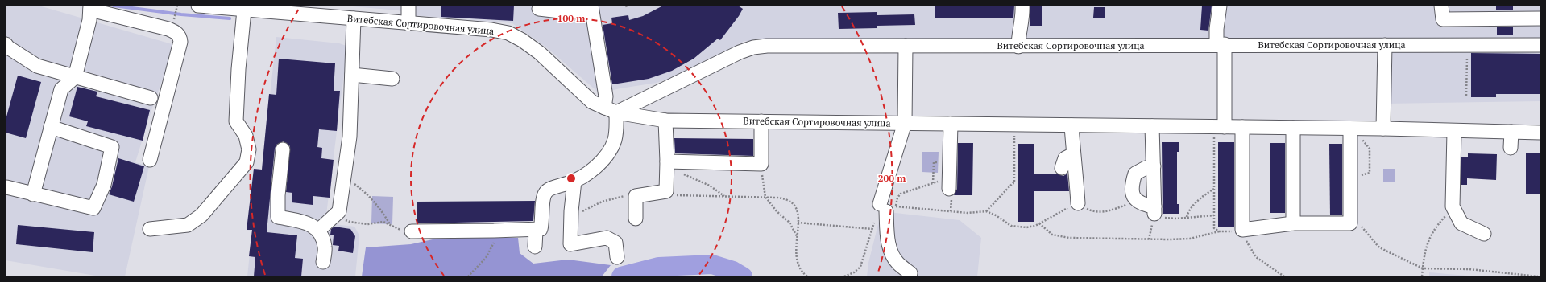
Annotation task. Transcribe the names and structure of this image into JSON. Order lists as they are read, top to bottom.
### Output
{
  "streets": {
    "street": ["Витебская Сортировочная улица"]
  },
  "rings": ["100 m", "200 m"]
}
